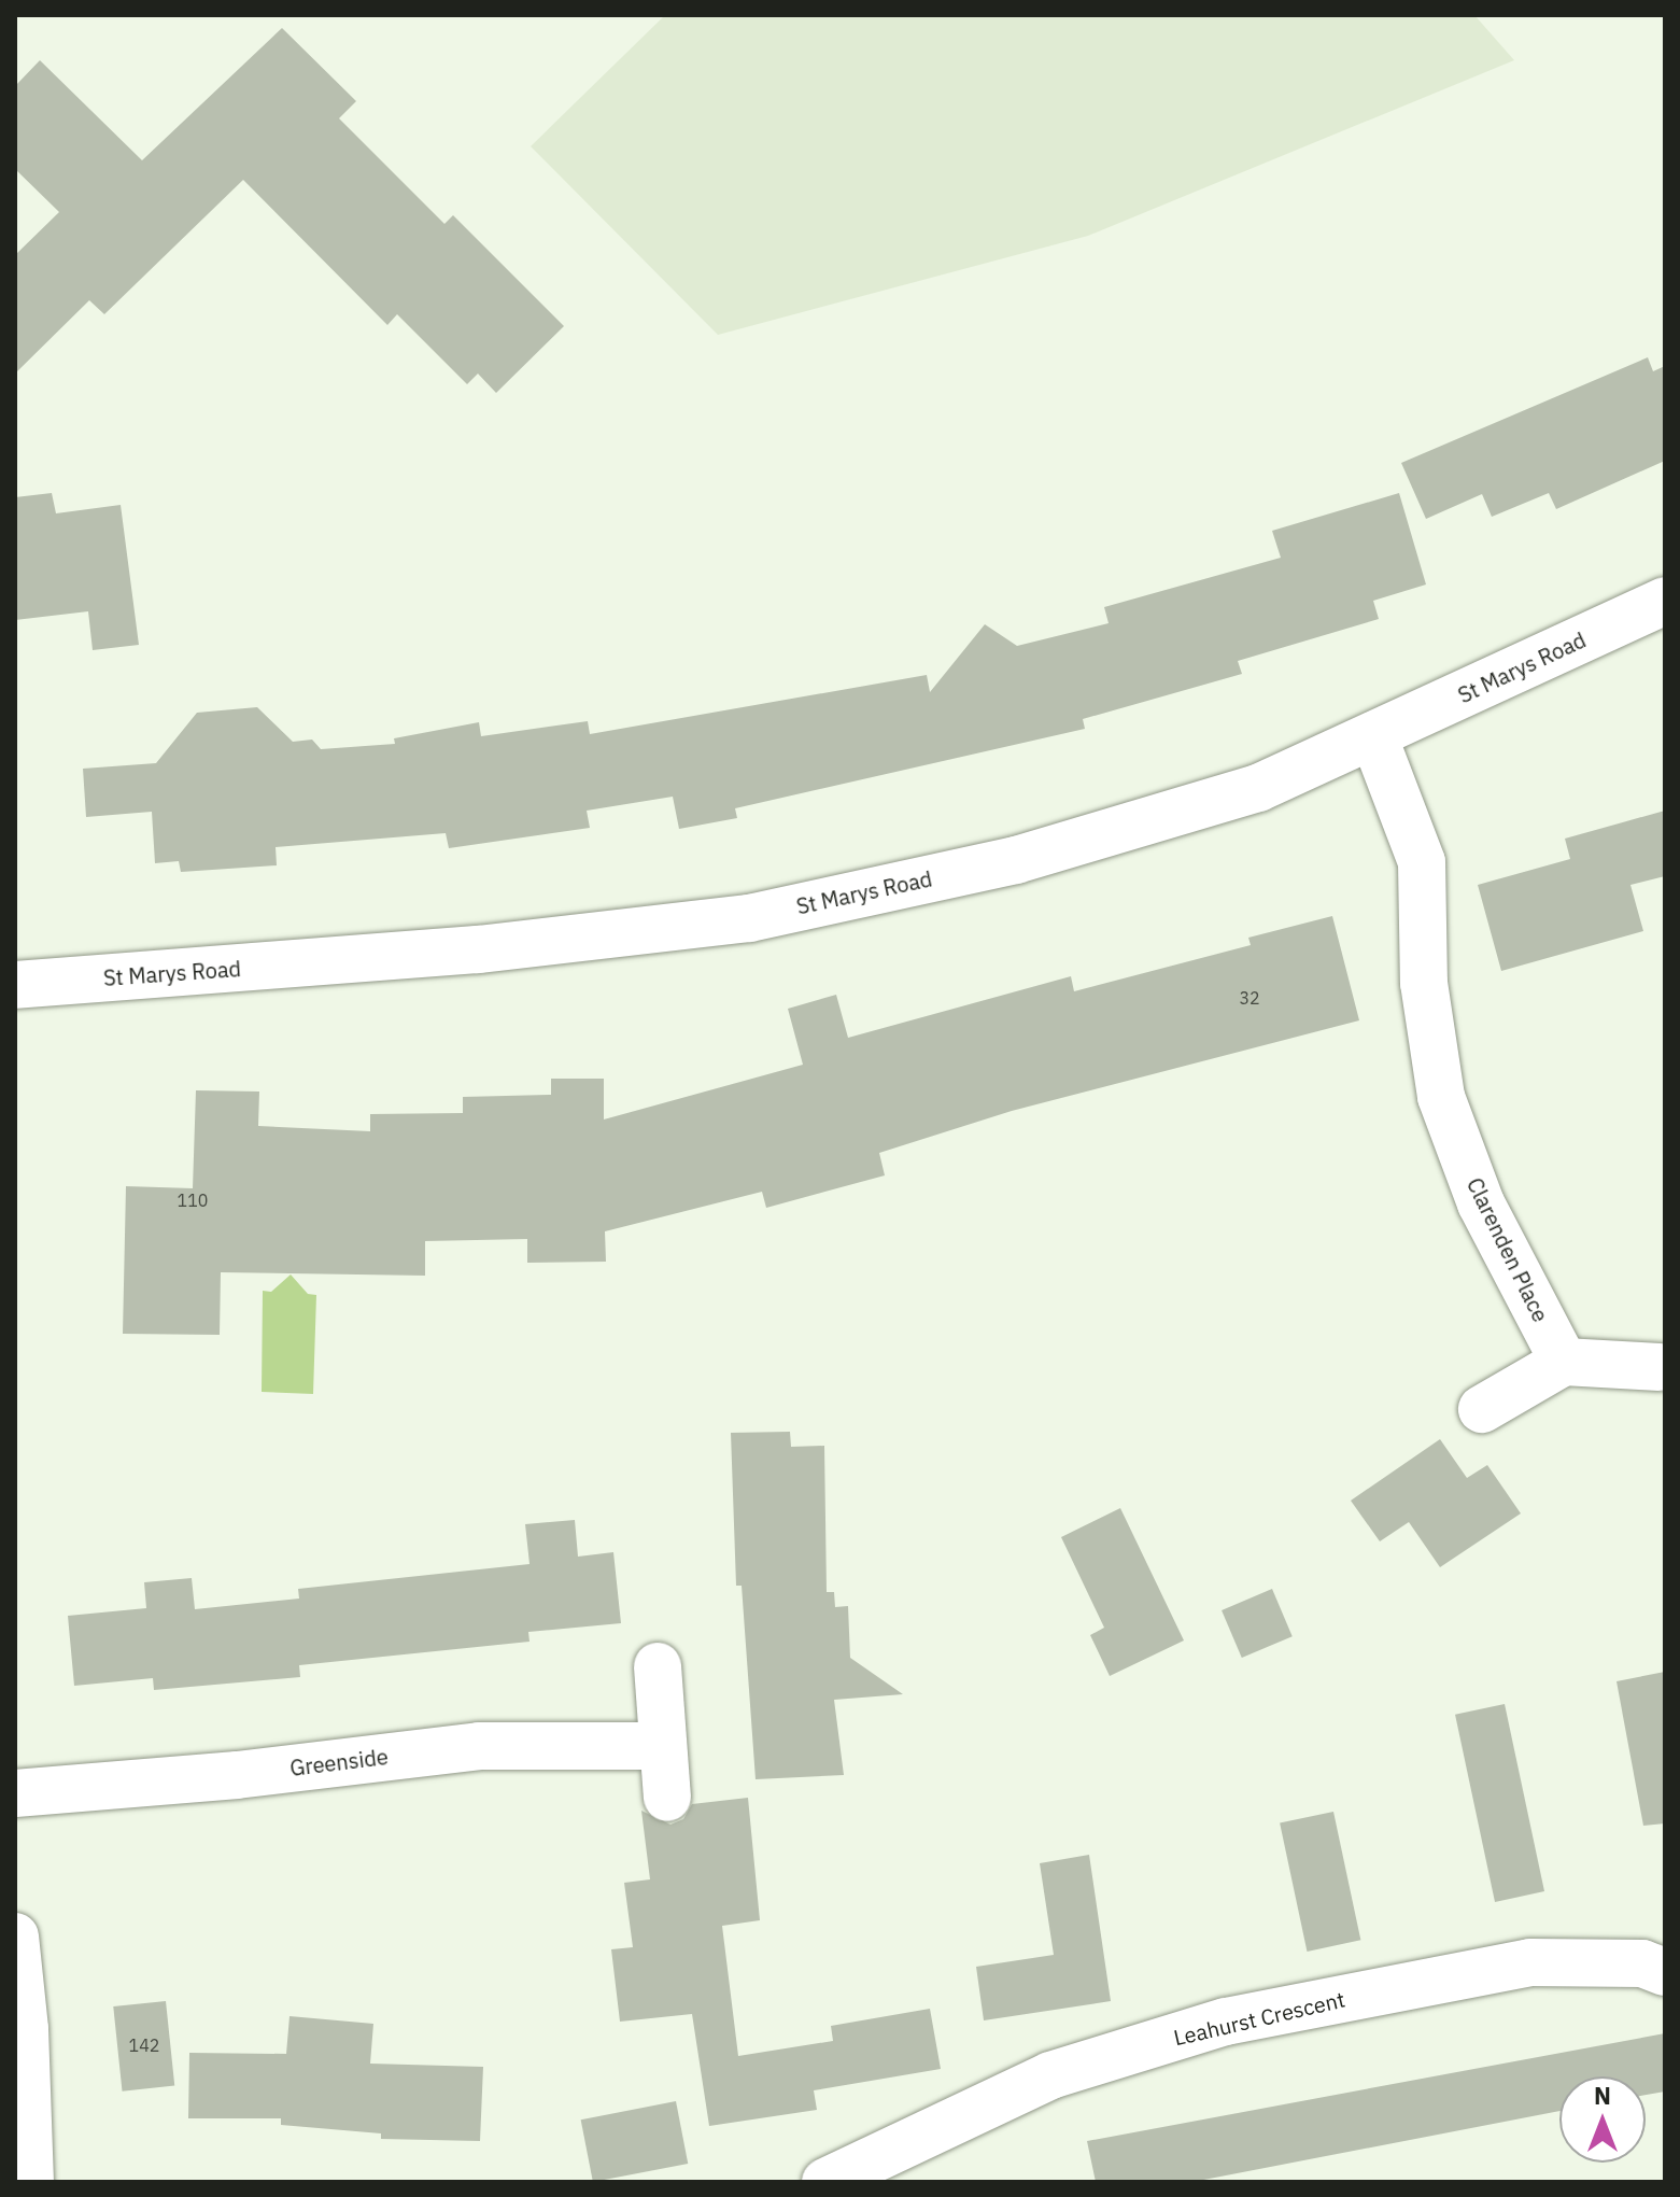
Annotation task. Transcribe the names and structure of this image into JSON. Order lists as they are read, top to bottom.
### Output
{
  "streets": {
    "street": [
      "St Marys Road",
      "Clarenden Place",
      "Greenside",
      "Leahurst Crescent"
    ]
  },
  "crossings": [
    ["St Marys Road", "Clarenden Place"]
  ],
  "house_numbers": ["32", "110", "142"],
  "north": "top"
}
